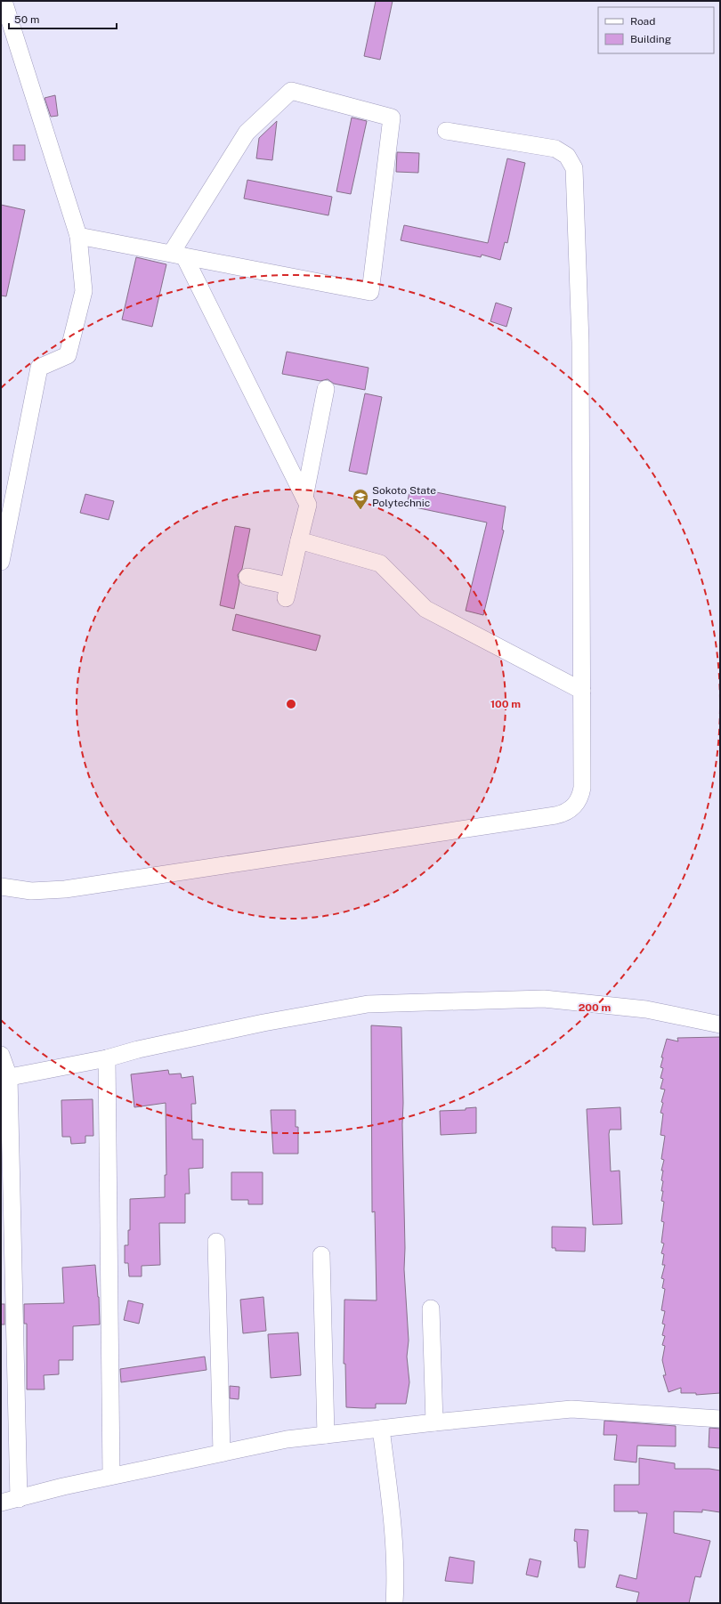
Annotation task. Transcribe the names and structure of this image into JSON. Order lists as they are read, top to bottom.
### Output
{
  "places": {
    "school or university": ["Sokoto State Polytechnic"]
  },
  "legend": ["Road", "Building"],
  "scale_bar": "50 m",
  "rings": ["100 m", "200 m"]
}
